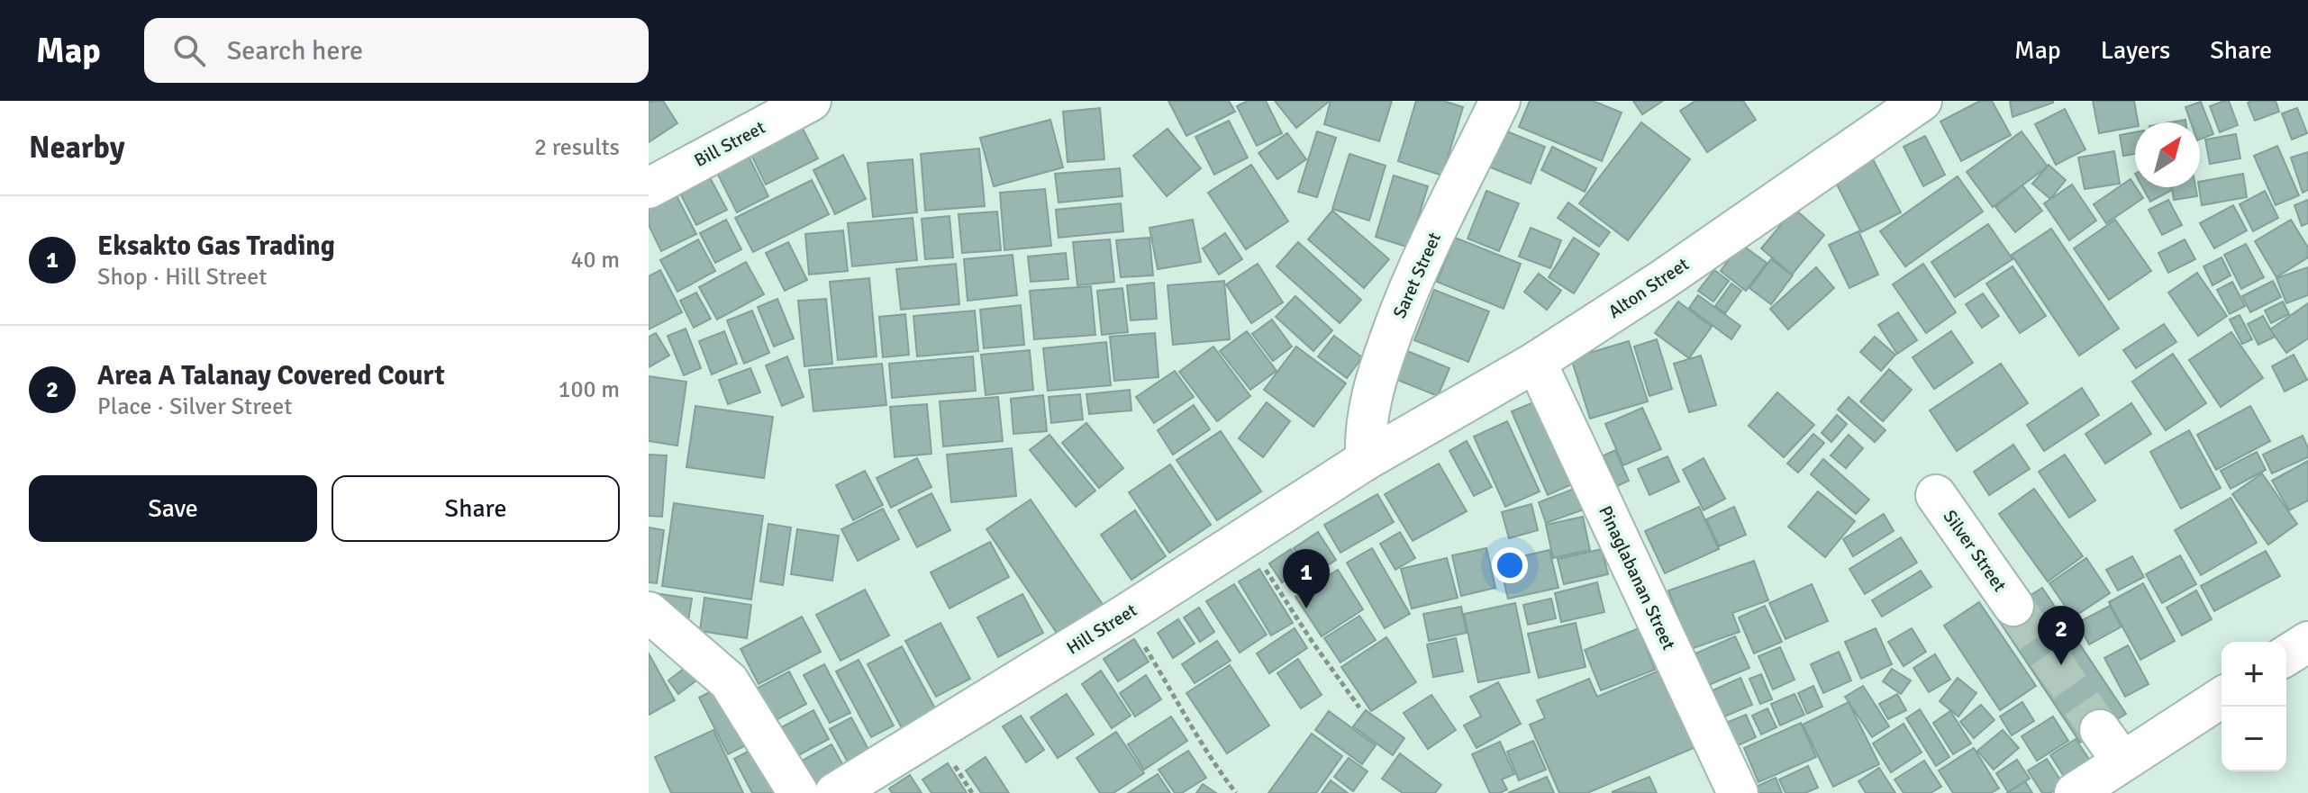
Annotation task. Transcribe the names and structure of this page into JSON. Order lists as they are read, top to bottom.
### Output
{
  "streets": {
    "street": [
      "Bill Street",
      "Saret Street",
      "Alton Street",
      "Silver Street",
      "Pinaglabanan Street",
      "Hill Street"
    ]
  },
  "crossings": [
    ["Saret Street", "Alton Street"],
    ["Saret Street", "Hill Street"],
    ["Alton Street", "Pinaglabanan Street"],
    ["Alton Street", "Hill Street"]
  ],
  "north": "top right",
  "page": {
    "header": "Map",
    "search": "Search here",
    "nav": ["Map", "Layers", "Share"],
    "heading": ["Nearby", "2 results"],
    "list": [
      {
        "mark": "1",
        "name": "Eksakto Gas Trading",
        "note": "Shop · Hill Street",
        "value": "40 m"
      },
      {
        "mark": "2",
        "name": "Area A Talanay Covered Court",
        "note": "Place · Silver Street",
        "value": "100 m"
      }
    ],
    "buttons": ["Save", "Share"],
    "pins": ["1", "2"],
    "map_buttons": ["+", "−"]
  }
}
